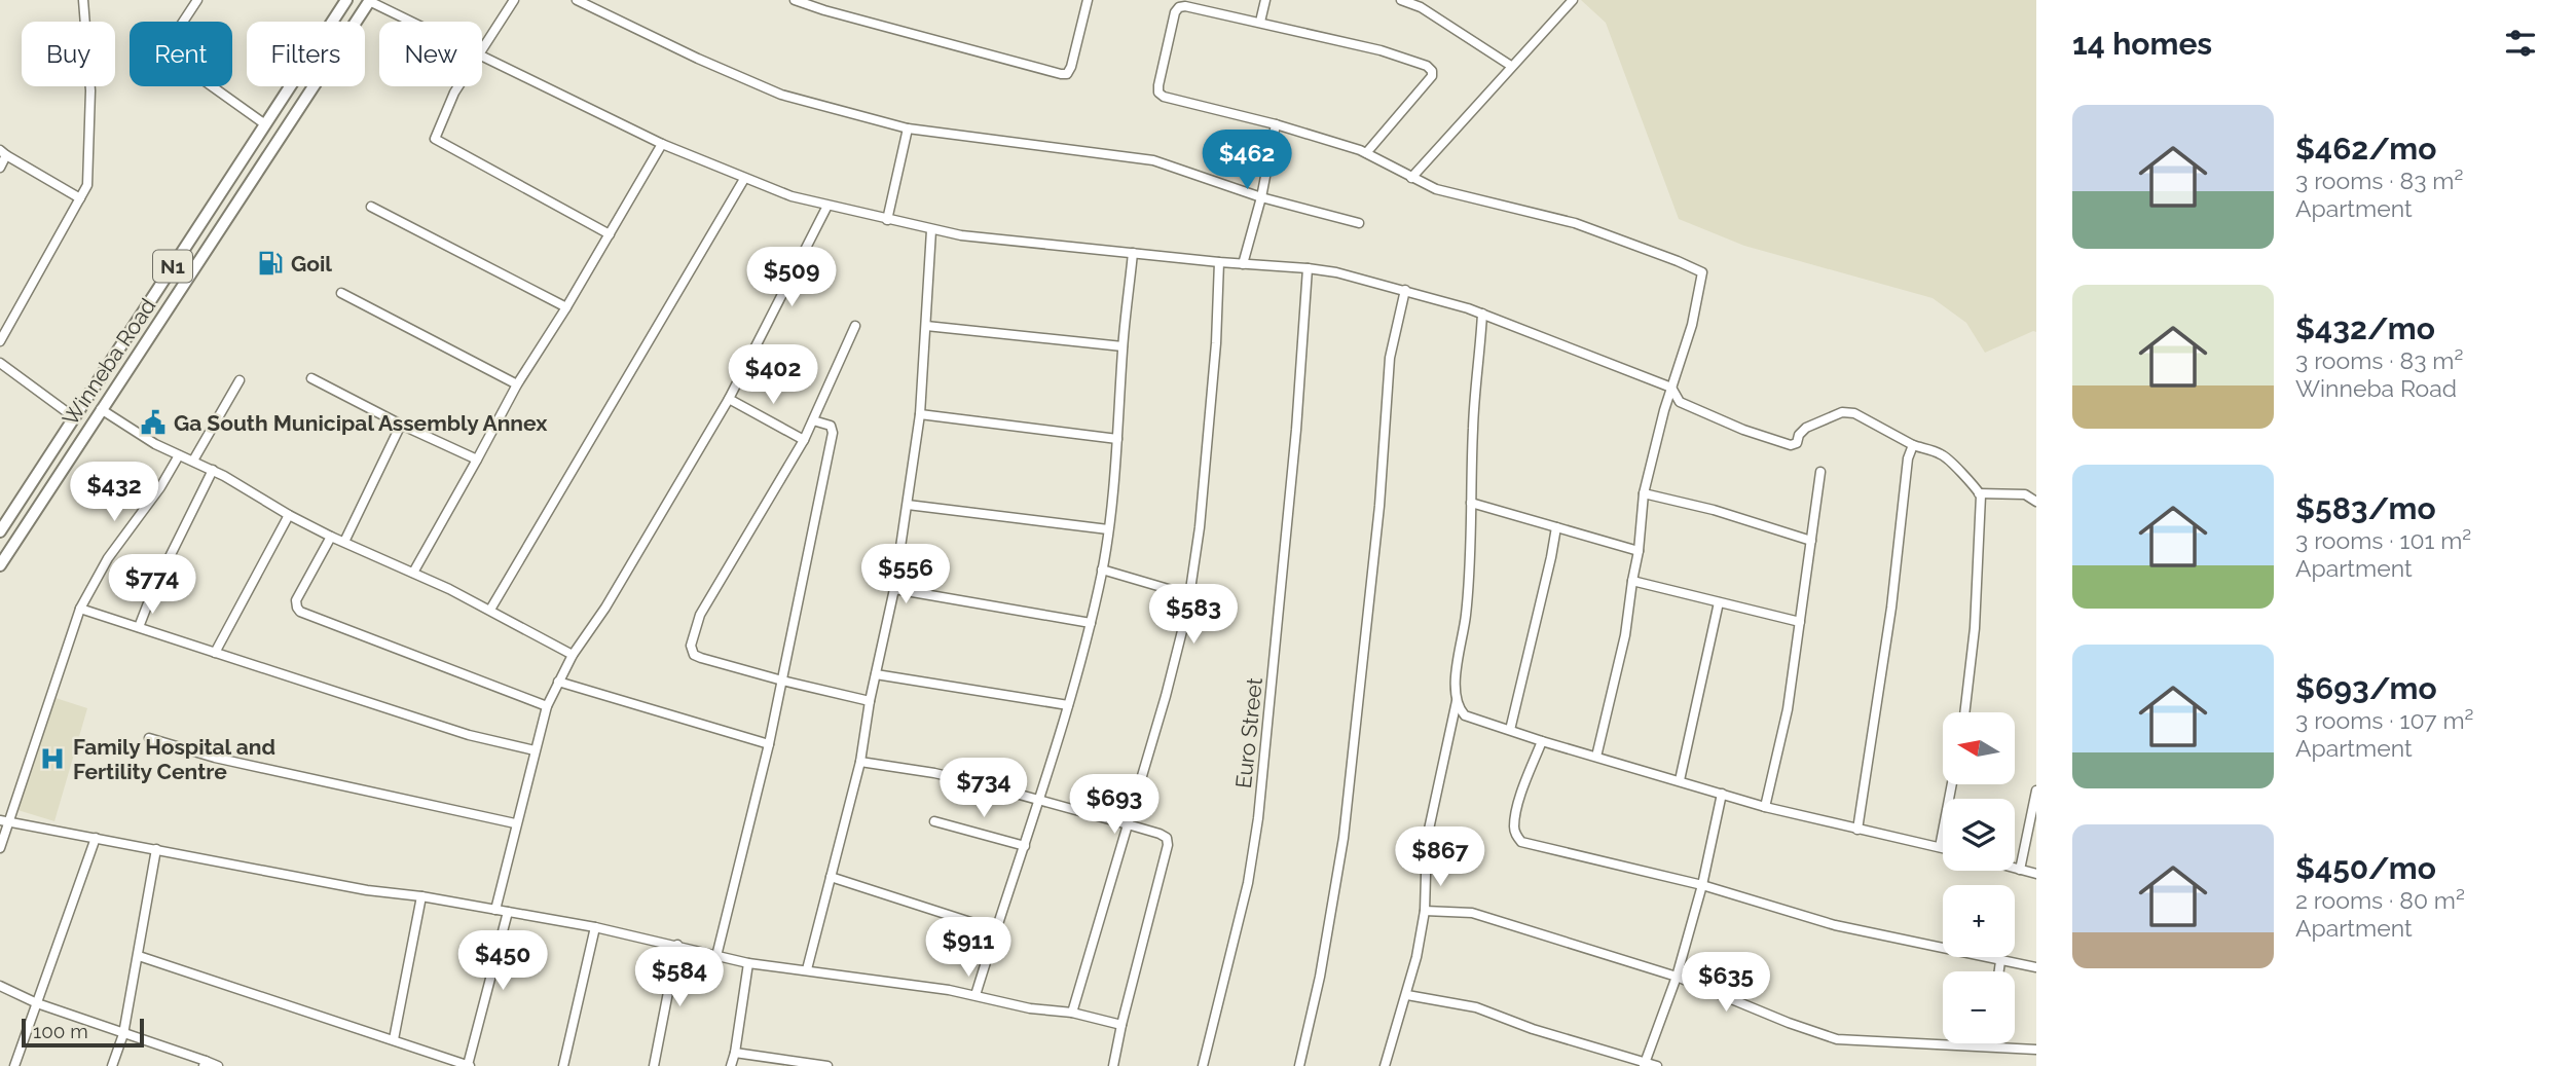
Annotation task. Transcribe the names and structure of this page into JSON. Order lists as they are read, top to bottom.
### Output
{
  "streets": {
    "highway": ["N1", "Winneba Road"],
    "street": ["Euro Street"]
  },
  "places": {
    "fuel station": ["Goil"],
    "public building": ["Ga South Municipal Assembly Annex"],
    "hospital": ["Family Hospital and Fertility Centre"]
  },
  "scale_bar": "100 m",
  "north": "left",
  "page": {
    "heading": "14 homes",
    "chip": [
      "Buy",
      "Rent",
      "Filters",
      "New"
    ],
    "list": [
      {
        "name": "$462/mo",
        "note": "3 rooms · 83 m² · Apartment"
      },
      {
        "name": "$432/mo",
        "note": "3 rooms · 83 m² · Winneba Road"
      },
      {
        "name": "$583/mo",
        "note": "3 rooms · 101 m² · Apartment"
      },
      {
        "name": "$693/mo",
        "note": "3 rooms · 107 m² · Apartment"
      },
      {
        "name": "$450/mo",
        "note": "2 rooms · 80 m² · Apartment"
      }
    ],
    "price": [
      "$462",
      "$509",
      "$402",
      "$432",
      "$556",
      "$774",
      "$583",
      "$734",
      "$693",
      "$867",
      "$911",
      "$450",
      "$584",
      "$635"
    ],
    "map_buttons": ["+", "−"],
    "scale": "100 m"
  }
}
